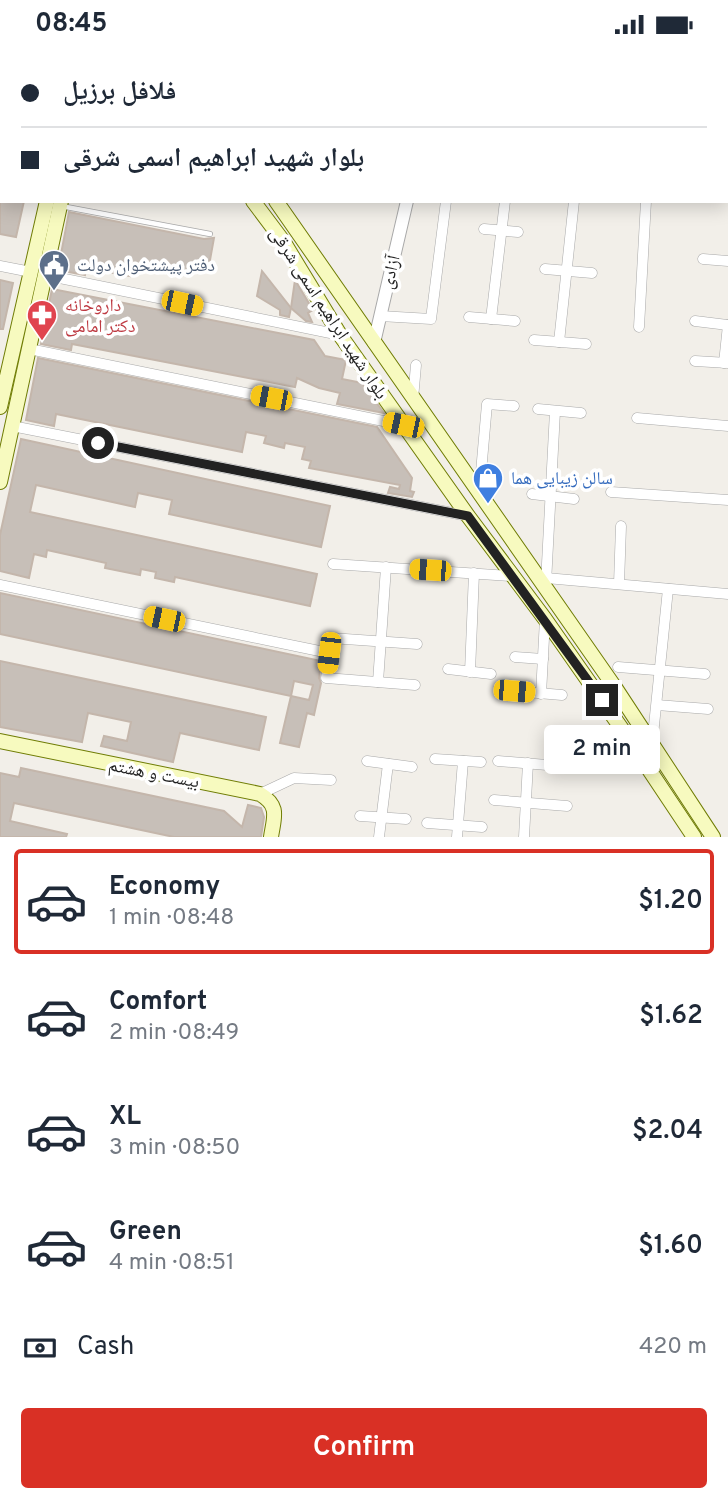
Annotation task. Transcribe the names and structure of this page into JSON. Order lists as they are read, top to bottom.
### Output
{
  "streets": {
    "main road": ["بلوار شهید ابراهیم اسمی شرقی", "بیست و هشتم"],
    "street": ["آزادی"]
  },
  "crossings": [
    ["آزادی", "بلوار شهید ابراهیم اسمی شرقی"]
  ],
  "places": {
    "public building": ["دفتر پیشتخوان دولت"],
    "pharmacy": ["داروخانه دکتر امامی"],
    "shop": ["سالن زیبایی هما"]
  },
  "page": {
    "status": "08:45",
    "banner": ["فلافل برزیل", "بلوار شهید ابراهیم اسمی شرقی"],
    "bubble": "2 min",
    "list": [
      {
        "name": "Economy",
        "note": "1 min · 08:48",
        "value": "$1.20"
      },
      {
        "name": "Comfort",
        "note": "2 min · 08:49",
        "value": "$1.62"
      },
      {
        "name": "XL",
        "note": "3 min · 08:50",
        "value": "$2.04"
      },
      {
        "name": "Green",
        "note": "4 min · 08:51",
        "value": "$1.60"
      }
    ],
    "pay": ["Cash", "420 m"],
    "buttons": "Confirm"
  }
}
